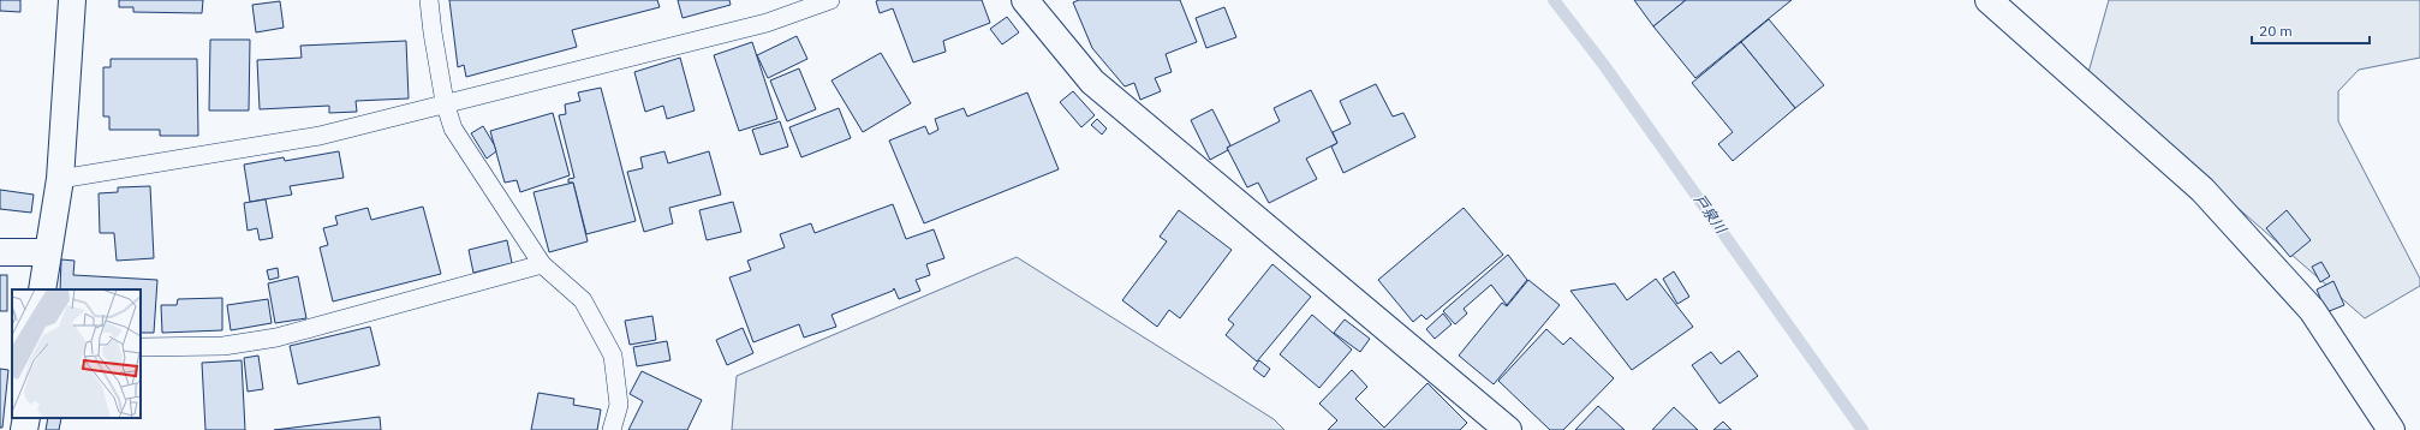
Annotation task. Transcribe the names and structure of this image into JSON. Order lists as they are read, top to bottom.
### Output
{
  "water": ["戸泉川"],
  "scale_bar": "20 m"
}
